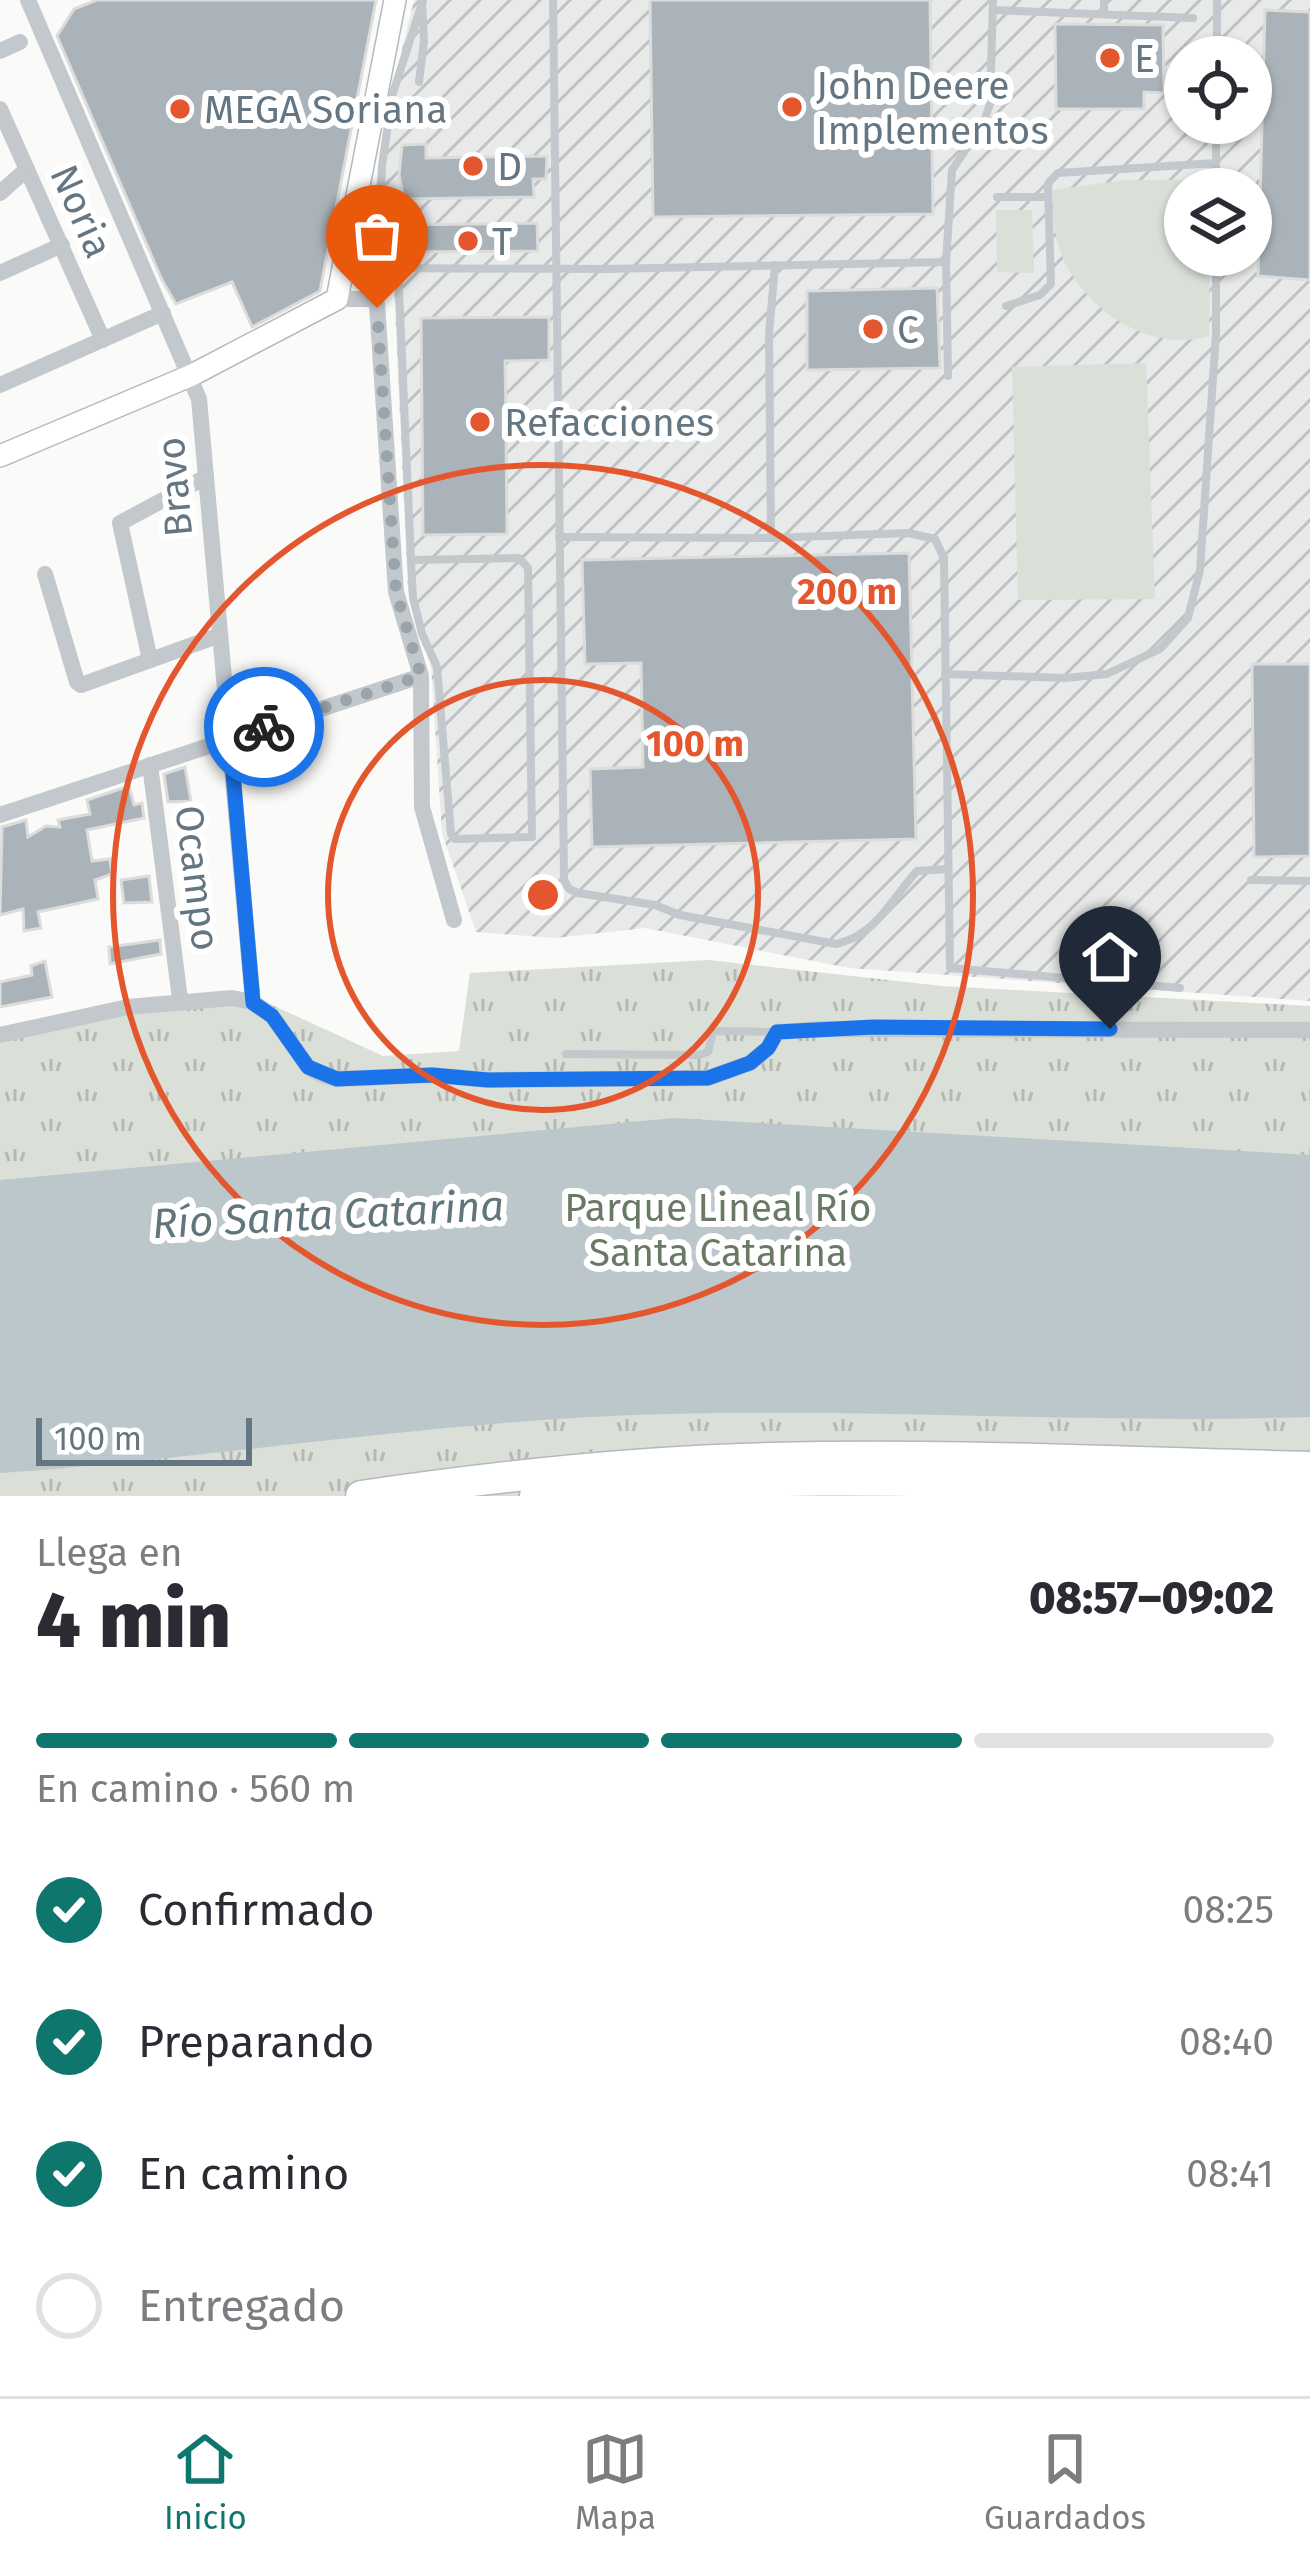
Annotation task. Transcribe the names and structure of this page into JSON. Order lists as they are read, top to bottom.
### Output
{
  "streets": {
    "street": ["Noria", "Bravo", "Ocampo"]
  },
  "water": ["Río Santa Catarina"],
  "parks": ["Parque Lineal Río Santa Catarina"],
  "places": [
    "E",
    "John Deere Implementos",
    "MEGA Soriana",
    "D",
    "T",
    "C",
    "Refacciones"
  ],
  "scale_bar": "100 m",
  "page": {
    "scale": "100 m",
    "heading": ["4 min", "Llega en", "08:57–09:02"],
    "bar": "En camino · 560 m",
    "list": [
      ["Confirmado", "08:25"],
      ["Preparando", "08:40"],
      ["En camino", "08:41"],
      "Entregado"
    ],
    "tabs": ["Inicio", "Mapa", "Guardados"]
  },
  "rings": ["200 m", "100 m"]
}
